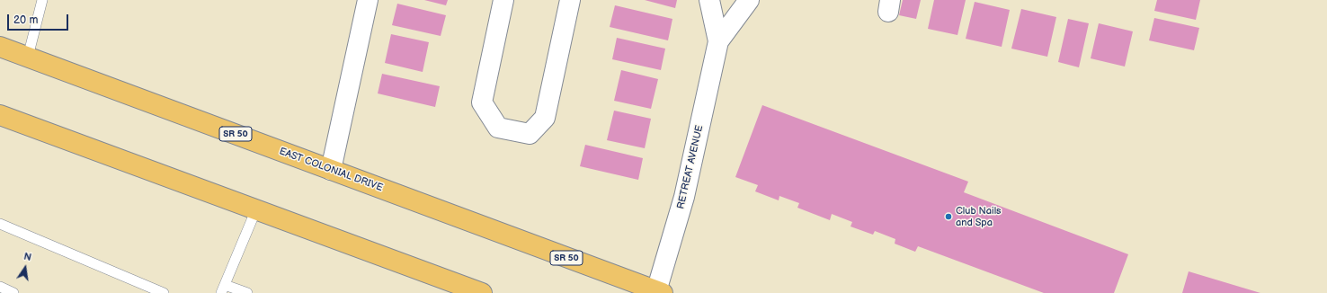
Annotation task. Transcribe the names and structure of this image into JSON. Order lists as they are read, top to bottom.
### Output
{
  "streets": {
    "highway": ["SR 50", "EAST COLONIAL DRIVE"],
    "street": ["RETREAT AVENUE"]
  },
  "crossings": [
    ["RETREAT AVENUE", "EAST COLONIAL DRIVE"]
  ],
  "places": ["Club Nails and Spa"],
  "scale_bar": "20 m",
  "north": "top"
}
